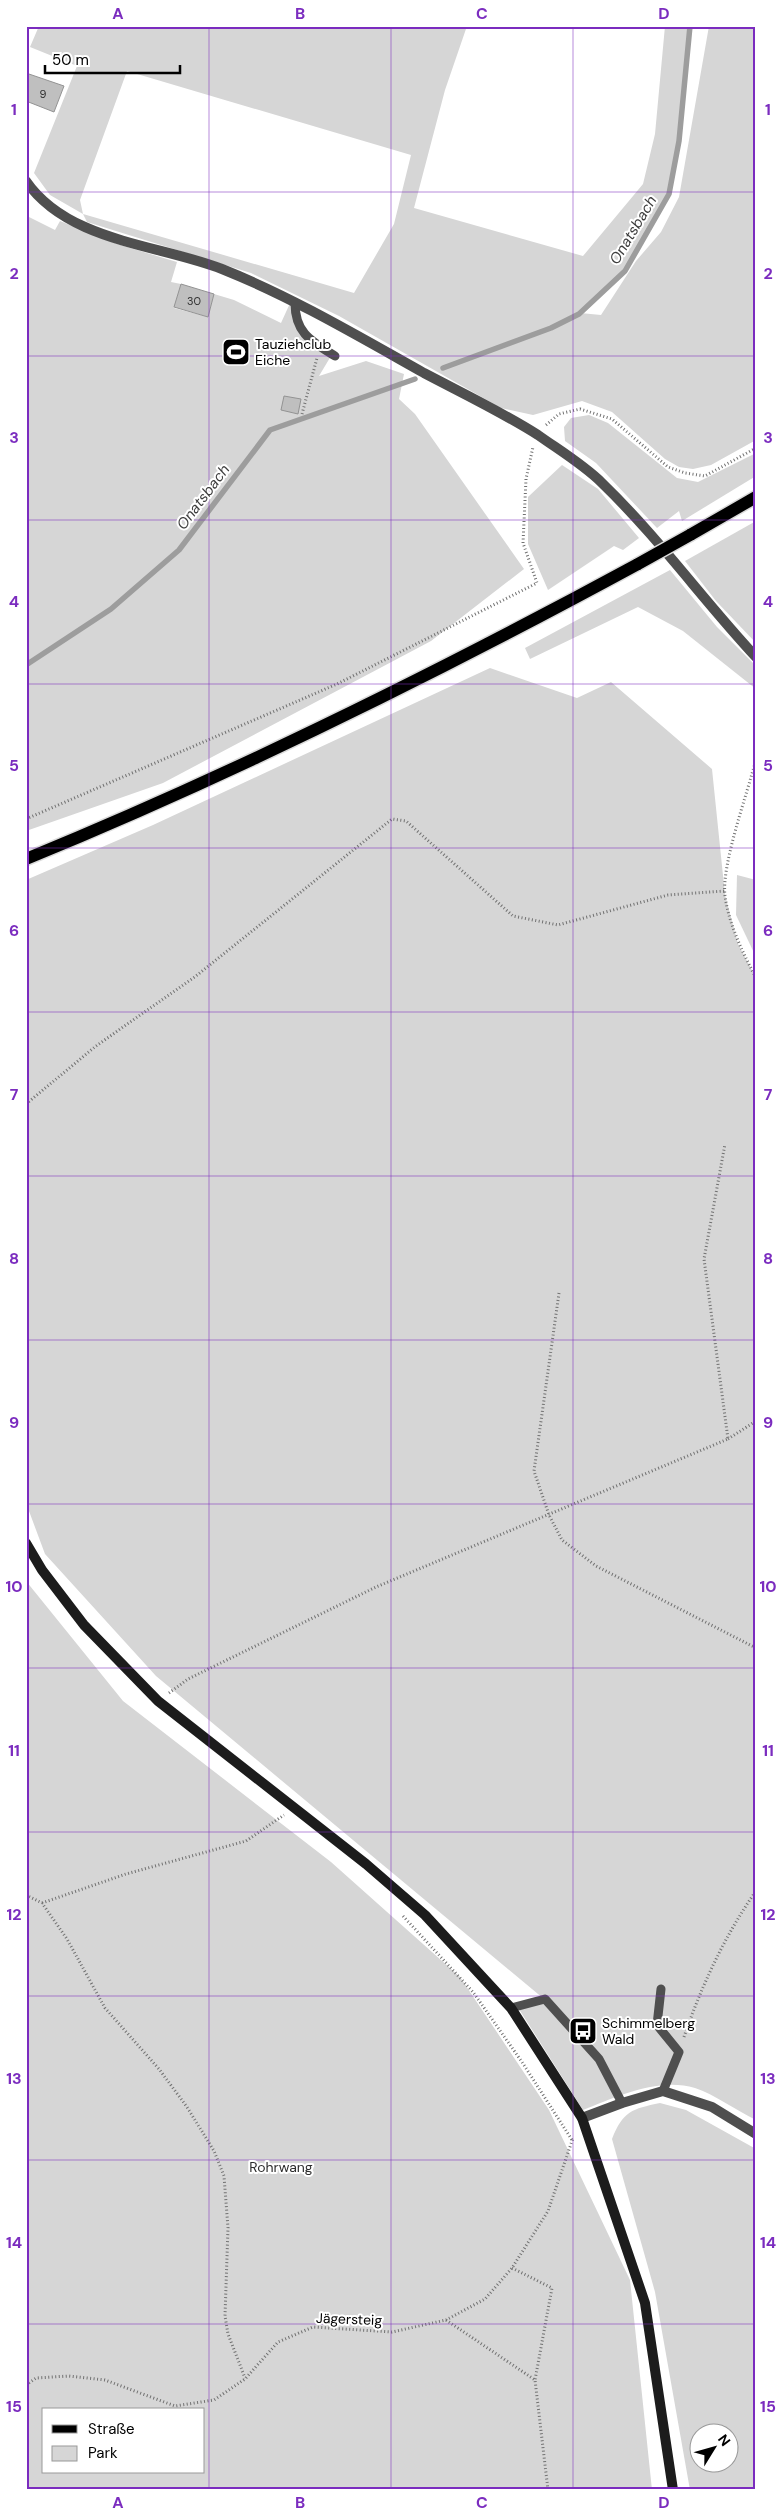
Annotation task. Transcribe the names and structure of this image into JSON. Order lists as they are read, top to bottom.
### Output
{
  "streets": {
    "path": ["Jägersteig"]
  },
  "water": ["Onatsbach"],
  "parks": ["Rohrwang"],
  "places": {
    "sports": ["Tauziehclub Eiche"],
    "bus stop": ["Schimmelberg Wald"]
  },
  "house_numbers": ["9", "30"],
  "legend": ["Straße", "Park"],
  "scale_bar": "50 m",
  "north": "top right",
  "grid": {
    "columns": [
      "A",
      "B",
      "C",
      "D"
    ],
    "rows": [
      "1",
      "2",
      "3",
      "4",
      "5",
      "6",
      "7",
      "8",
      "9",
      "10",
      "11",
      "12",
      "13",
      "14",
      "15"
    ]
  }
}
